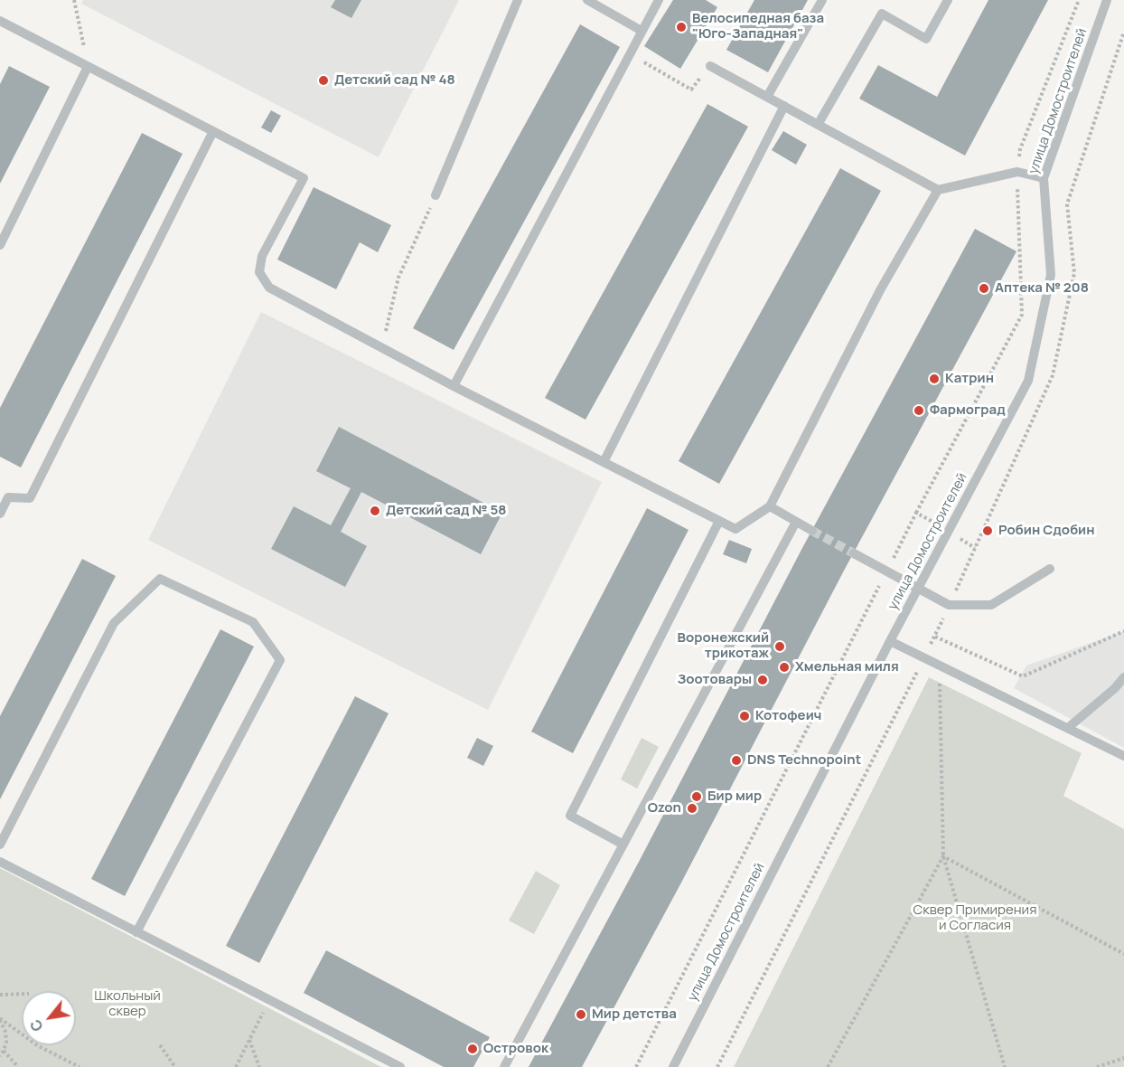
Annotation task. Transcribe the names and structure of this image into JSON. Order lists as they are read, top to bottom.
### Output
{
  "streets": {
    "street": ["улица Домостроителей"]
  },
  "parks": ["Сквер Примирения и Согласия", "Школьный сквер"],
  "places": [
    "Велосипедная база \"Юго-Западная\"",
    "Детский сад № 48",
    "Аптека № 208",
    "Катрин",
    "Фармоград",
    "Детский сад № 58",
    "Робин Сдобин",
    "Воронежский трикотаж",
    "Хмельная миля",
    "Зоотовары",
    "Котофеич",
    "DNS Technopoint",
    "Бир мир",
    "Ozon",
    "Мир детства",
    "Островок"
  ],
  "north": "bottom left"
}
